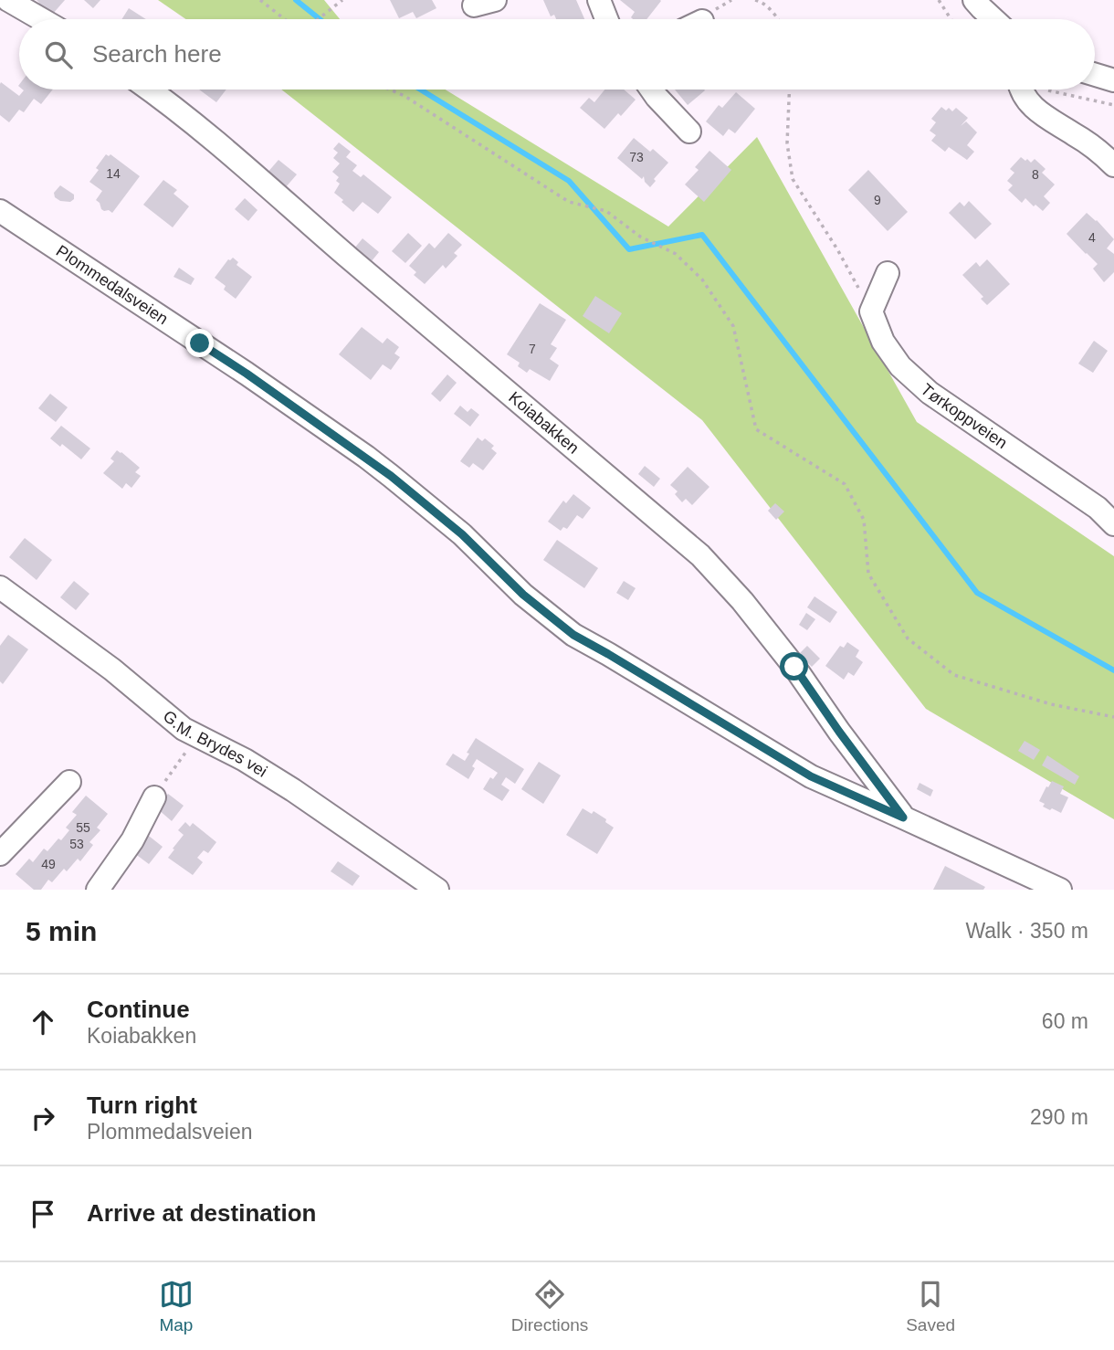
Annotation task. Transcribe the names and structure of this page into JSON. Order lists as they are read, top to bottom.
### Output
{
  "streets": {
    "street": [
      "Plommedalsveien",
      "Tørkoppveien",
      "Koiabakken",
      "G.M. Brydes vei"
    ]
  },
  "crossings": [
    ["Plommedalsveien", "Koiabakken"]
  ],
  "house_numbers": [
    "73",
    "14",
    "8",
    "9",
    "4",
    "7",
    "55",
    "53",
    "49"
  ],
  "page": {
    "search": "Search here",
    "heading": ["5 min", "Walk · 350 m"],
    "list": [
      ["Continue", "Koiabakken", "60 m"],
      ["Turn right", "Plommedalsveien", "290 m"],
      "Arrive at destination"
    ],
    "nav": ["Map", "Directions", "Saved"]
  }
}
